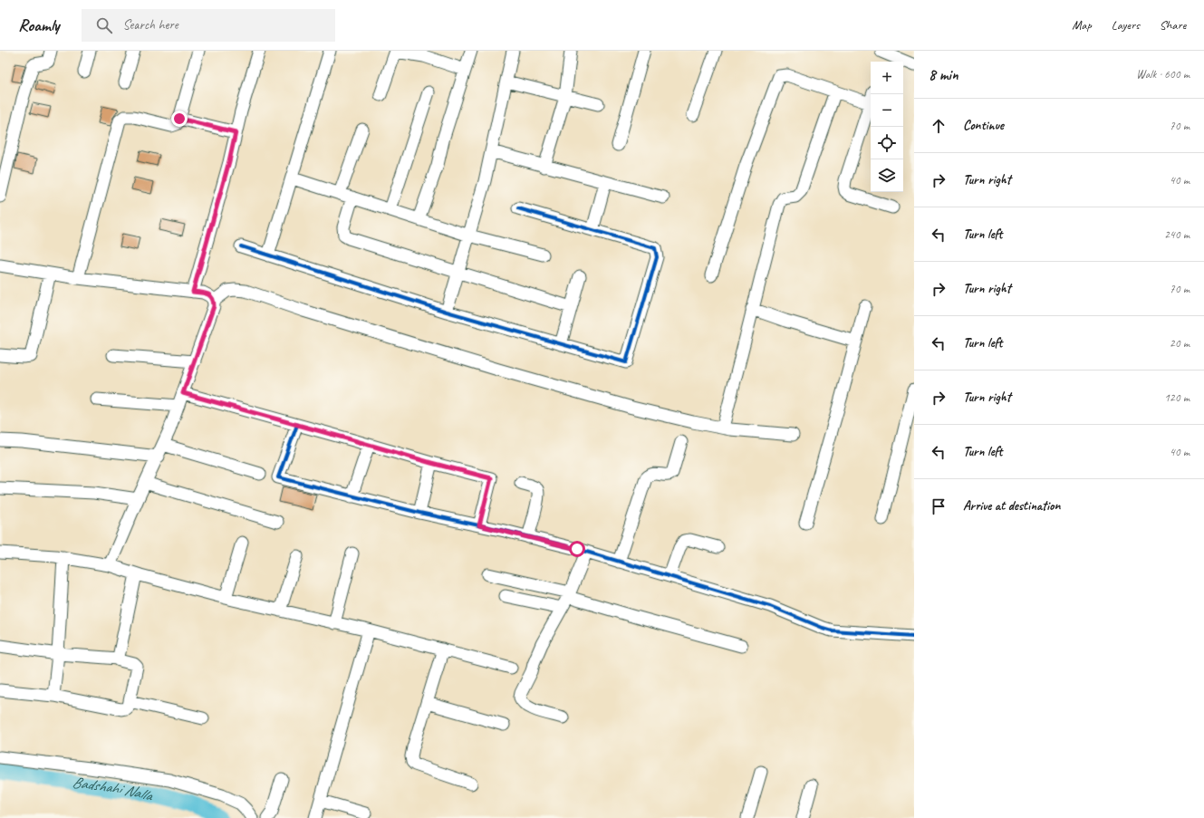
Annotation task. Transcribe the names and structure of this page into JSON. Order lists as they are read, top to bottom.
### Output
{
  "water": ["Badshahi Nalla"],
  "page": {
    "header": "Roamly",
    "search": "Search here",
    "nav": ["Map", "Layers", "Share"],
    "heading": ["8 min", "Walk · 600 m"],
    "map_buttons": ["+", "−"],
    "list": [
      ["Continue", "70 m"],
      ["Turn right", "40 m"],
      ["Turn left", "240 m"],
      ["Turn right", "70 m"],
      ["Turn left", "20 m"],
      ["Turn right", "120 m"],
      ["Turn left", "40 m"],
      "Arrive at destination"
    ]
  }
}
